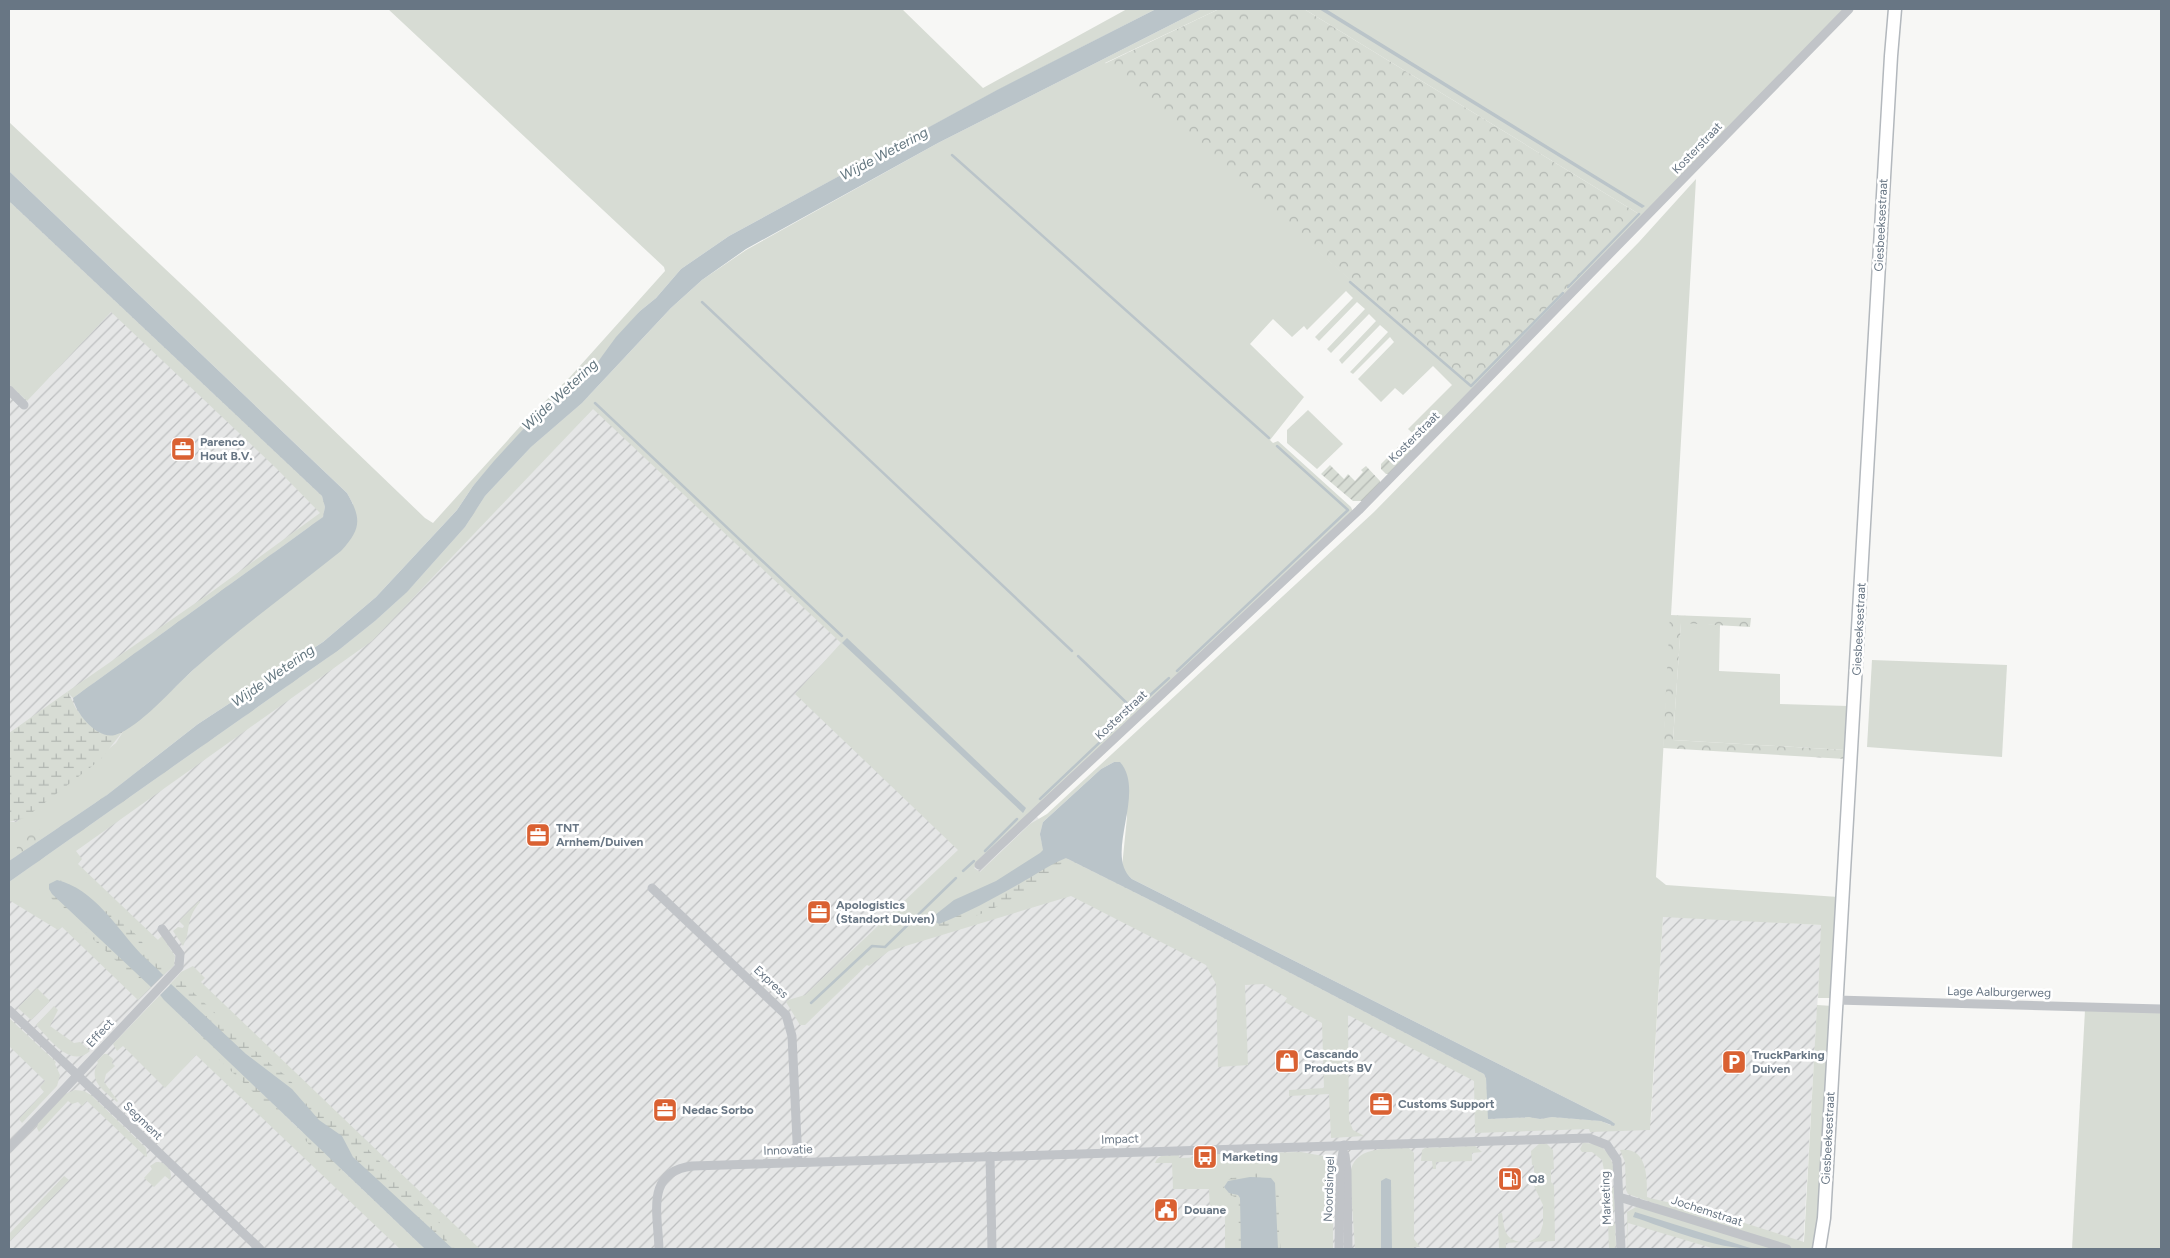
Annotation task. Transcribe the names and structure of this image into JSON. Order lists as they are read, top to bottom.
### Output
{
  "streets": {
    "street": [
      "Kosterstraat",
      "Giesbeeksestraat",
      "Express",
      "Lage Aalburgerweg",
      "Effect",
      "Segment",
      "Impact",
      "Innovatie",
      "Noordsingel",
      "Marketing",
      "Jochemstraat"
    ]
  },
  "crossings": [
    ["Giesbeeksestraat", "Lage Aalburgerweg"],
    ["Express", "Innovatie"],
    ["Effect", "Segment"],
    ["Impact", "Innovatie"],
    ["Impact", "Noordsingel"],
    ["Impact", "Marketing"],
    ["Noordsingel", "Marketing"],
    ["Marketing", "Jochemstraat"]
  ],
  "water": ["Wijde Wetering"],
  "places": {
    "office": [
      "Parenco Hout B.V.",
      "TNT Arnhem/Duiven",
      "Apologistics (Standort Duiven)",
      "Customs Support",
      "Nedac Sorbo"
    ],
    "shop": ["Cascando Products BV"],
    "parking": ["TruckParking Duiven"],
    "bus stop": ["Marketing"],
    "fuel station": ["Q8"],
    "public building": ["Douane"]
  }
}
